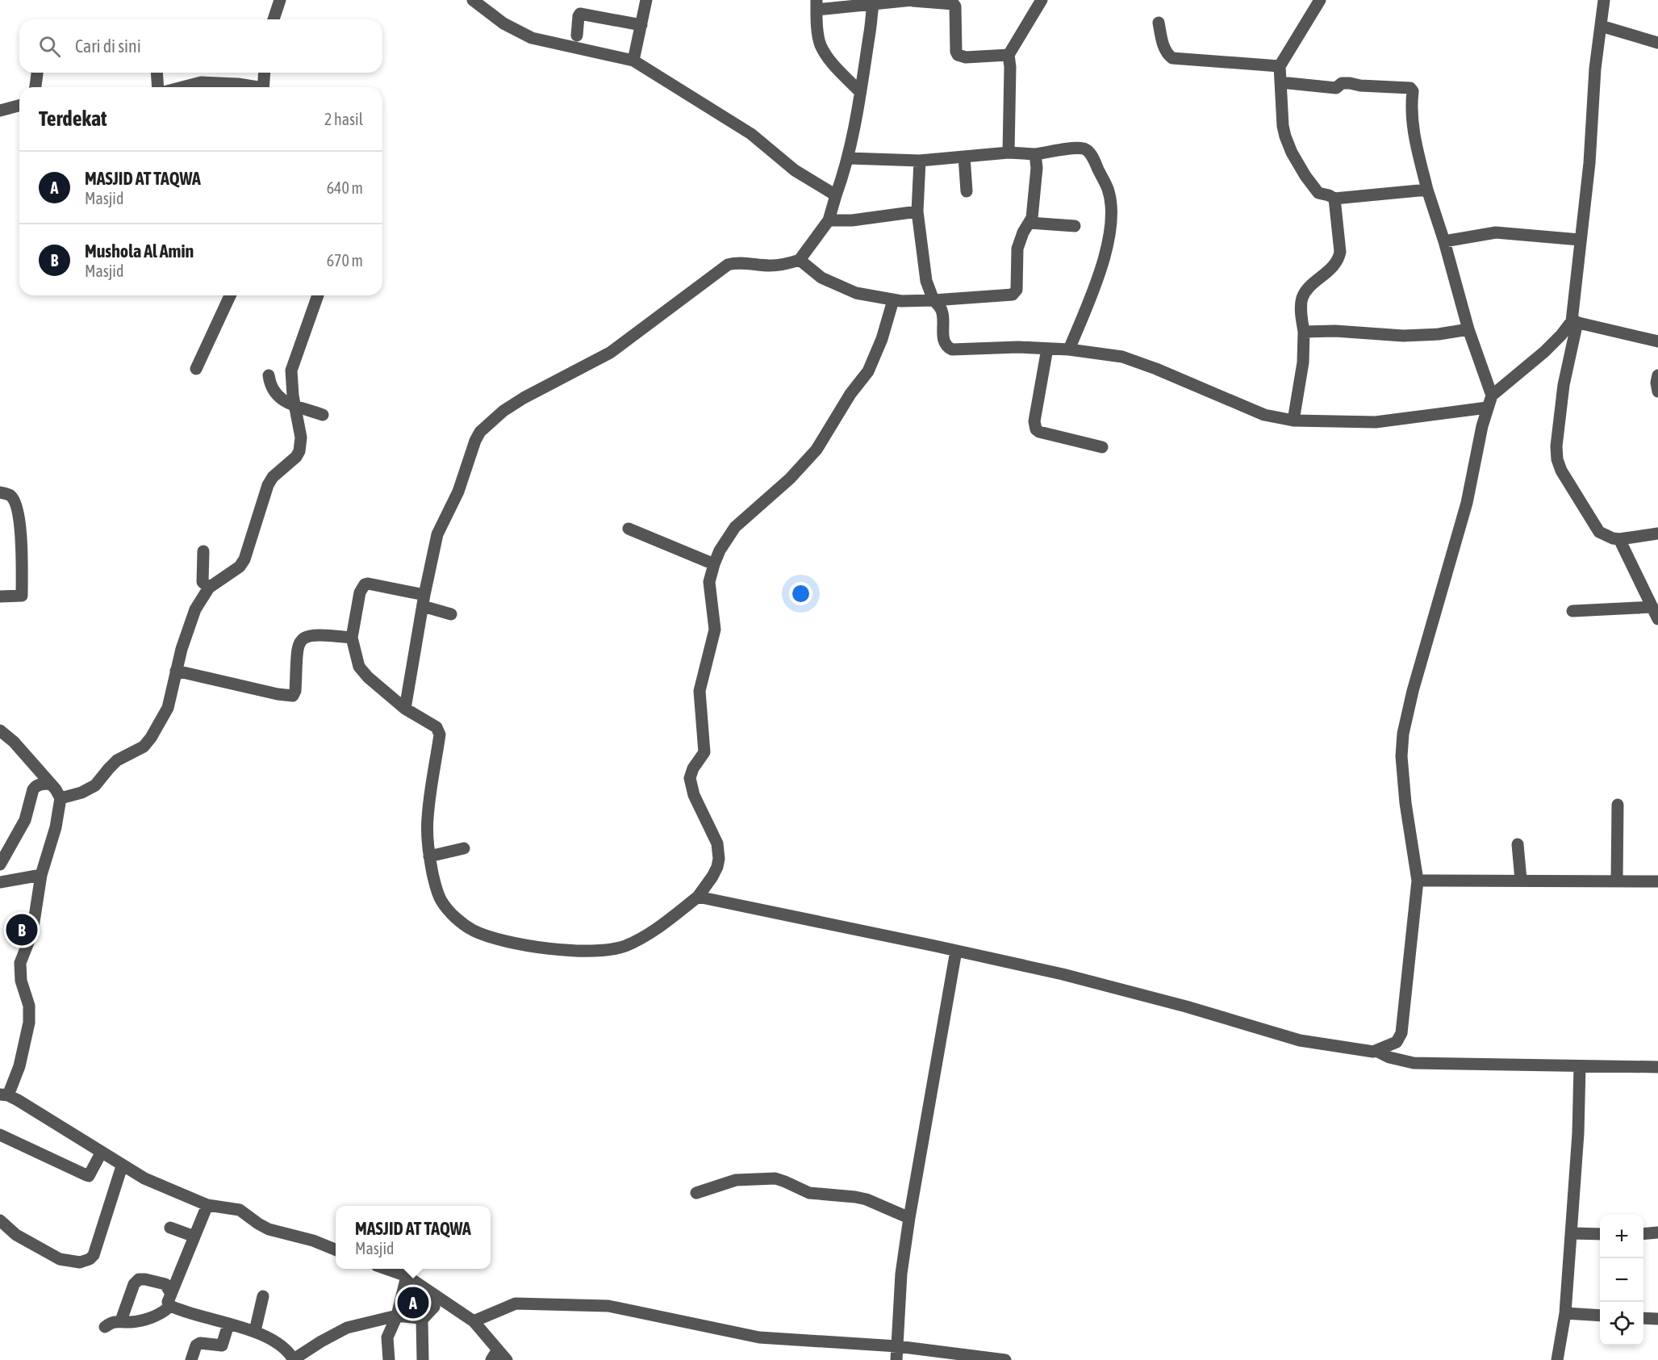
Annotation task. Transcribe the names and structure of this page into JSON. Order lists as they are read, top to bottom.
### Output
{
  "page": {
    "search": "Cari di sini",
    "heading": ["Terdekat", "2 hasil"],
    "list": [
      {
        "mark": "A",
        "name": "MASJID AT TAQWA",
        "note": "Masjid",
        "value": "640 m"
      },
      {
        "mark": "B",
        "name": "Mushola Al Amin",
        "note": "Masjid",
        "value": "670 m"
      }
    ],
    "pins": ["B", "A"],
    "popup": ["MASJID AT TAQWA", "Masjid"],
    "map_buttons": ["+", "−"]
  }
}
